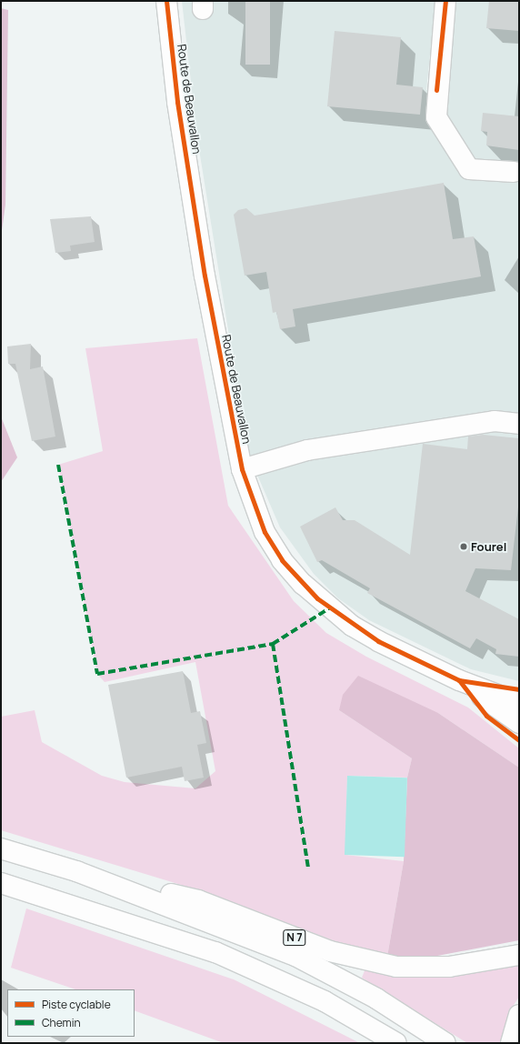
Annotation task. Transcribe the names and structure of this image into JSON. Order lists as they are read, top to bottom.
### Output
{
  "streets": {
    "main road": ["Route de Beauvallon", "N 7"]
  },
  "places": ["Fourel"],
  "legend": ["Piste cyclable", "Chemin"]
}
